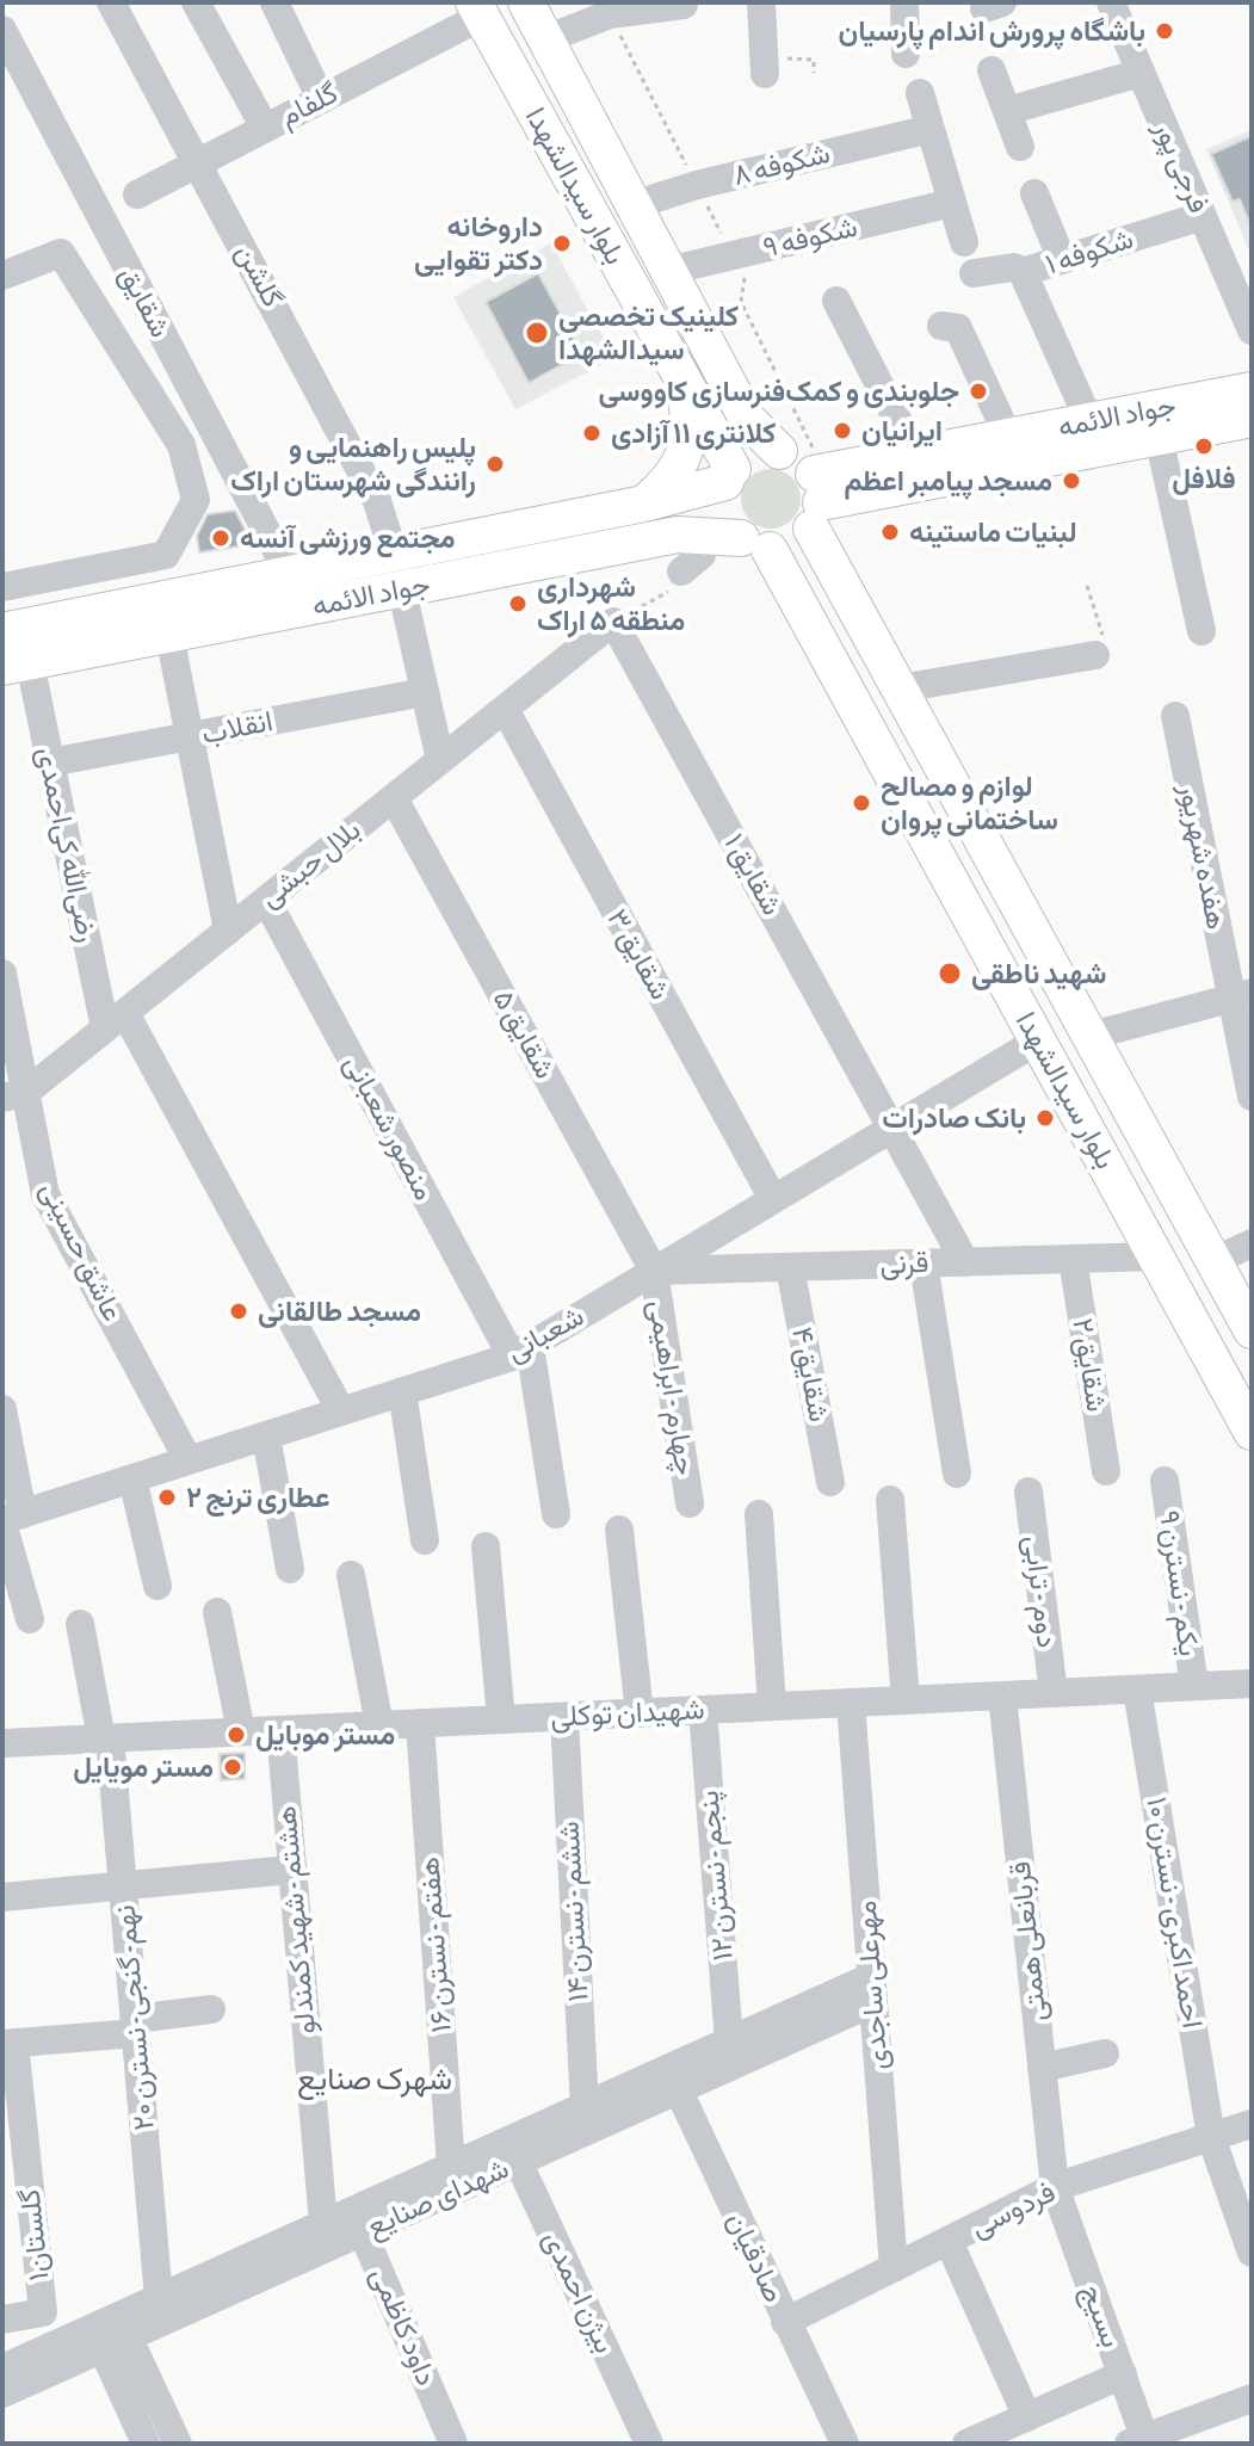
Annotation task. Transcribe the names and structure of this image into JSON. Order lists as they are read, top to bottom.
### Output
{
  "streets": {
    "main road": ["بلوار سیدالشهدا", "جواد الائمه"],
    "street": [
      "گلفام",
      "شکوفه ۸",
      "فرجی پور",
      "شکوفه ۹",
      "شکوفه ۱",
      "گلشن",
      "شقایق",
      "انقلاب",
      "رضی‌الله کی‌احمدی",
      "هفده شهریور",
      "بلال حبشی",
      "شقایق ۱",
      "شقایق ۳",
      "شقایق ۵",
      "منصور شعبانی",
      "عاشق حسینی",
      "قرنی",
      "شعبانی",
      "شقایق ۲",
      "شقایق ۴",
      "چهارم - ابراهیمی",
      "یکم - نسترن ۹",
      "دوم - ترابی",
      "شهیدان توکلی",
      "پنجم - نسترن ۱۲",
      "ششم - نسترن ۱۴",
      "احمد اکبری - نسترن ۱۰",
      "هشتم - شهید کمندلو",
      "قربانعلی همتی",
      "هفتم - نسترن ۱۶",
      "مهرعلی ساجدی",
      "نهم- گنجی- نسترن ۲۰",
      "شهدای صنایع",
      "فردوسی",
      "گلستان۱",
      "صادقیان",
      "بیژن احمدی",
      "بسیج",
      "داود کاظمی"
    ]
  },
  "crossings": [
    ["گلفام", "بلوار سیدالشهدا"],
    ["گلفام", "گلشن"],
    ["شکوفه ۸", "بلوار سیدالشهدا"],
    ["فرجی پور", "شکوفه ۱"],
    ["بلوار سیدالشهدا", "شکوفه ۹"],
    ["بلوار سیدالشهدا", "جواد الائمه"],
    ["بلوار سیدالشهدا", "قرنی"],
    ["بلوار سیدالشهدا", "شعبانی"],
    ["شکوفه ۱", "جواد الائمه"],
    ["گلشن", "جواد الائمه"],
    ["گلشن", "انقلاب"],
    ["گلشن", "بلال حبشی"],
    ["شقایق", "جواد الائمه"],
    ["جواد الائمه", "رضی‌الله کی‌احمدی"],
    ["انقلاب", "رضی‌الله کی‌احمدی"],
    ["رضی‌الله کی‌احمدی", "بلال حبشی"],
    ["بلال حبشی", "شقایق ۱"],
    ["بلال حبشی", "شقایق ۳"],
    ["بلال حبشی", "شقایق ۵"],
    ["بلال حبشی", "منصور شعبانی"],
    ["بلال حبشی", "عاشق حسینی"],
    ["شقایق ۱", "شعبانی"],
    ["شقایق ۳", "شعبانی"],
    ["شقایق ۵", "قرنی"],
    ["شقایق ۵", "شعبانی"],
    ["شقایق ۵", "چهارم - ابراهیمی"],
    ["منصور شعبانی", "شعبانی"],
    ["عاشق حسینی", "شعبانی"],
    ["قرنی", "شعبانی"],
    ["قرنی", "شقایق ۲"],
    ["قرنی", "شقایق ۴"],
    ["قرنی", "چهارم - ابراهیمی"],
    ["شعبانی", "چهارم - ابراهیمی"],
    ["یکم - نسترن ۹", "شهیدان توکلی"],
    ["دوم - ترابی", "شهیدان توکلی"],
    ["شهیدان توکلی", "پنجم - نسترن ۱۲"],
    ["شهیدان توکلی", "ششم - نسترن ۱۴"],
    ["شهیدان توکلی", "احمد اکبری - نسترن ۱۰"],
    ["شهیدان توکلی", "هشتم - شهید کمندلو"],
    ["شهیدان توکلی", "قربانعلی همتی"],
    ["شهیدان توکلی", "هفتم - نسترن ۱۶"],
    ["شهیدان توکلی", "مهرعلی ساجدی"],
    ["شهیدان توکلی", "نهم- گنجی- نسترن ۲۰"],
    ["پنجم - نسترن ۱۲", "شهدای صنایع"],
    ["ششم - نسترن ۱۴", "شهدای صنایع"],
    ["احمد اکبری - نسترن ۱۰", "فردوسی"],
    ["هشتم - شهید کمندلو", "شهدای صنایع"],
    ["قربانعلی همتی", "فردوسی"],
    ["قربانعلی همتی", "بسیج"],
    ["هفتم - نسترن ۱۶", "شهدای صنایع"],
    ["مهرعلی ساجدی", "شهدای صنایع"],
    ["مهرعلی ساجدی", "فردوسی"],
    ["نهم- گنجی- نسترن ۲۰", "شهدای صنایع"],
    ["شهدای صنایع", "صادقیان"],
    ["شهدای صنایع", "بیژن احمدی"],
    ["شهدای صنایع", "داود کاظمی"],
    ["فردوسی", "صادقیان"],
    ["فردوسی", "بسیج"]
  ],
  "districts": ["شهرک صنایع"],
  "places": [
    "باشگاه پرورش اندام پارسیان",
    "داروخانه دکتر تقوایی",
    "کلینیک تخصصی سیدالشهدا",
    "جلوبندی و کمک‌فنرسازی کاووسی",
    "ایرانیان",
    "کلانتری ۱۱ آزادی",
    "فلافل",
    "پلیس راهنمایی و رانندگی شهرستان اراک",
    "مسجد پیامبر اعظم",
    "لبنیات ماستینه",
    "مجتمع ورزشی آنسه",
    "شهرداری منطقه ۵ اراک",
    "لوازم و مصالح ساختمانی پروان",
    "شهید ناطقی",
    "بانک صادرات",
    "مسجد طالقانی",
    "عطاری ترنج ۲",
    "مستر موبایل",
    "مستر مویایل"
  ]
}
